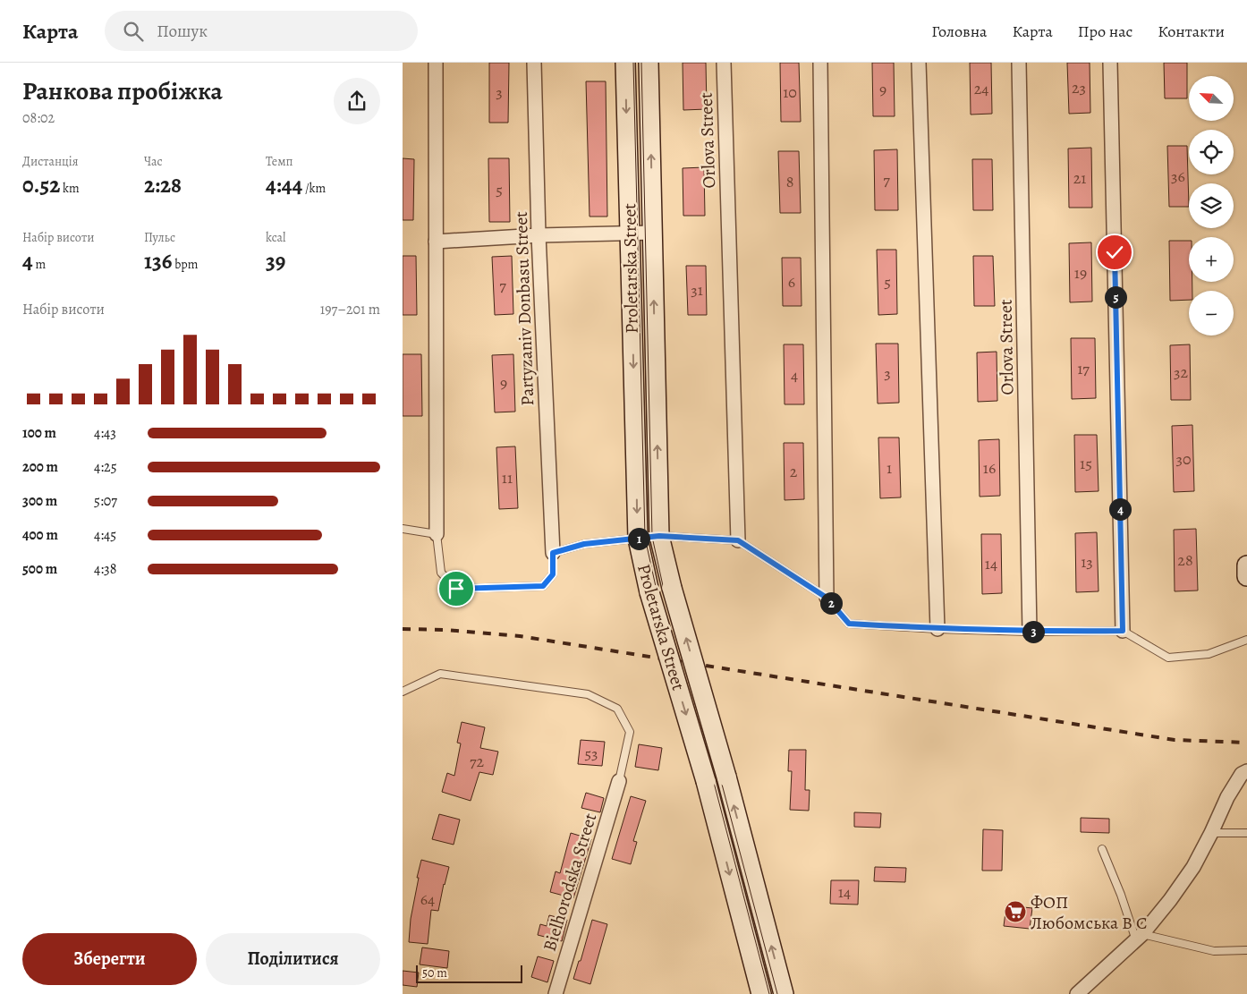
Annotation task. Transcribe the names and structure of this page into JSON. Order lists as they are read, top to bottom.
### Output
{
  "streets": {
    "main road": ["Proletarska Street"],
    "street": ["Orlova Street", "Partyzaniv Donbasu Street", "Bielhorodska Street"]
  },
  "places": {
    "supermarket": ["ФОП Любомська В С"]
  },
  "house_numbers": [
    "23",
    "24",
    "9",
    "3",
    "10",
    "36",
    "21",
    "7",
    "8",
    "5",
    "19",
    "6",
    "5",
    "7",
    "31",
    "17",
    "32",
    "3",
    "4",
    "9",
    "30",
    "15",
    "1",
    "16",
    "2",
    "11",
    "28",
    "13",
    "14",
    "53",
    "72",
    "14",
    "64"
  ],
  "scale_bar": "50 m",
  "north": "top left",
  "page": {
    "header": "Карта",
    "search": "Пошук",
    "nav": [
      "Головна",
      "Карта",
      "Про нас",
      "Контакти"
    ],
    "heading": ["Ранкова пробіжка", "08:02"],
    "map_buttons": ["+", "−"],
    "stats": [
      ["Дистанція", "0.52 km"],
      ["Час", "2:28"],
      ["Темп", "4:44 /km"],
      ["Набір висоти", "4 m"],
      ["Пульс", "136 bpm"],
      ["kcal", "39"]
    ],
    "pins": [
      "5",
      "4",
      "1",
      "2",
      "3"
    ],
    "chart": ["Набір висоти", "197–201 m"],
    "list": [
      {
        "name": "100 m",
        "note": "4:43"
      },
      {
        "name": "200 m",
        "note": "4:25"
      },
      {
        "name": "300 m",
        "note": "5:07"
      },
      {
        "name": "400 m",
        "note": "4:45"
      },
      {
        "name": "500 m",
        "note": "4:38"
      }
    ],
    "buttons": ["Зберегти", "Поділитися"],
    "scale": "50 m"
  }
}
